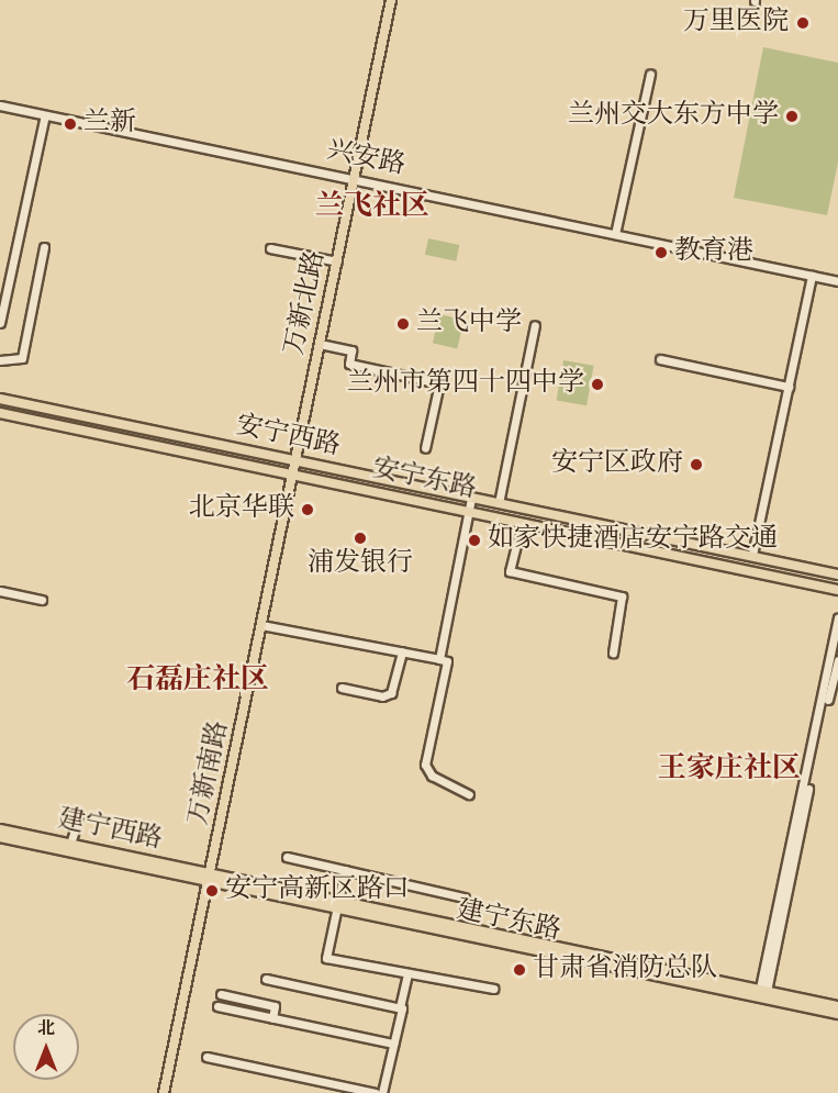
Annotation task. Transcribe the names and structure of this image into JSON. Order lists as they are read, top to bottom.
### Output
{
  "streets": {
    "main road": [
      "万新北路",
      "安宁西路",
      "安宁东路",
      "万新南路",
      "建宁西路",
      "建宁东路"
    ],
    "street": ["兴安路"]
  },
  "crossings": [
    ["兴安路", "万新北路"],
    ["万新北路", "安宁西路"],
    ["万新北路", "万新南路"],
    ["安宁西路", "万新南路"],
    ["安宁东路", "万新南路"],
    ["万新南路", "建宁西路"],
    ["万新南路", "建宁东路"],
    ["建宁西路", "建宁东路"]
  ],
  "districts": ["兰飞社区", "石磊庄社区", "王家庄社区"],
  "places": [
    "万里医院",
    "兰州交大东方中学",
    "兰新",
    "教育港",
    "兰飞中学",
    "兰州市第四十四中学",
    "安宁区政府",
    "北京华联",
    "浦发银行",
    "如家快捷酒店安宁路交通",
    "安宁高新区路口",
    "甘肃省消防总队"
  ],
  "north": "top"
}
